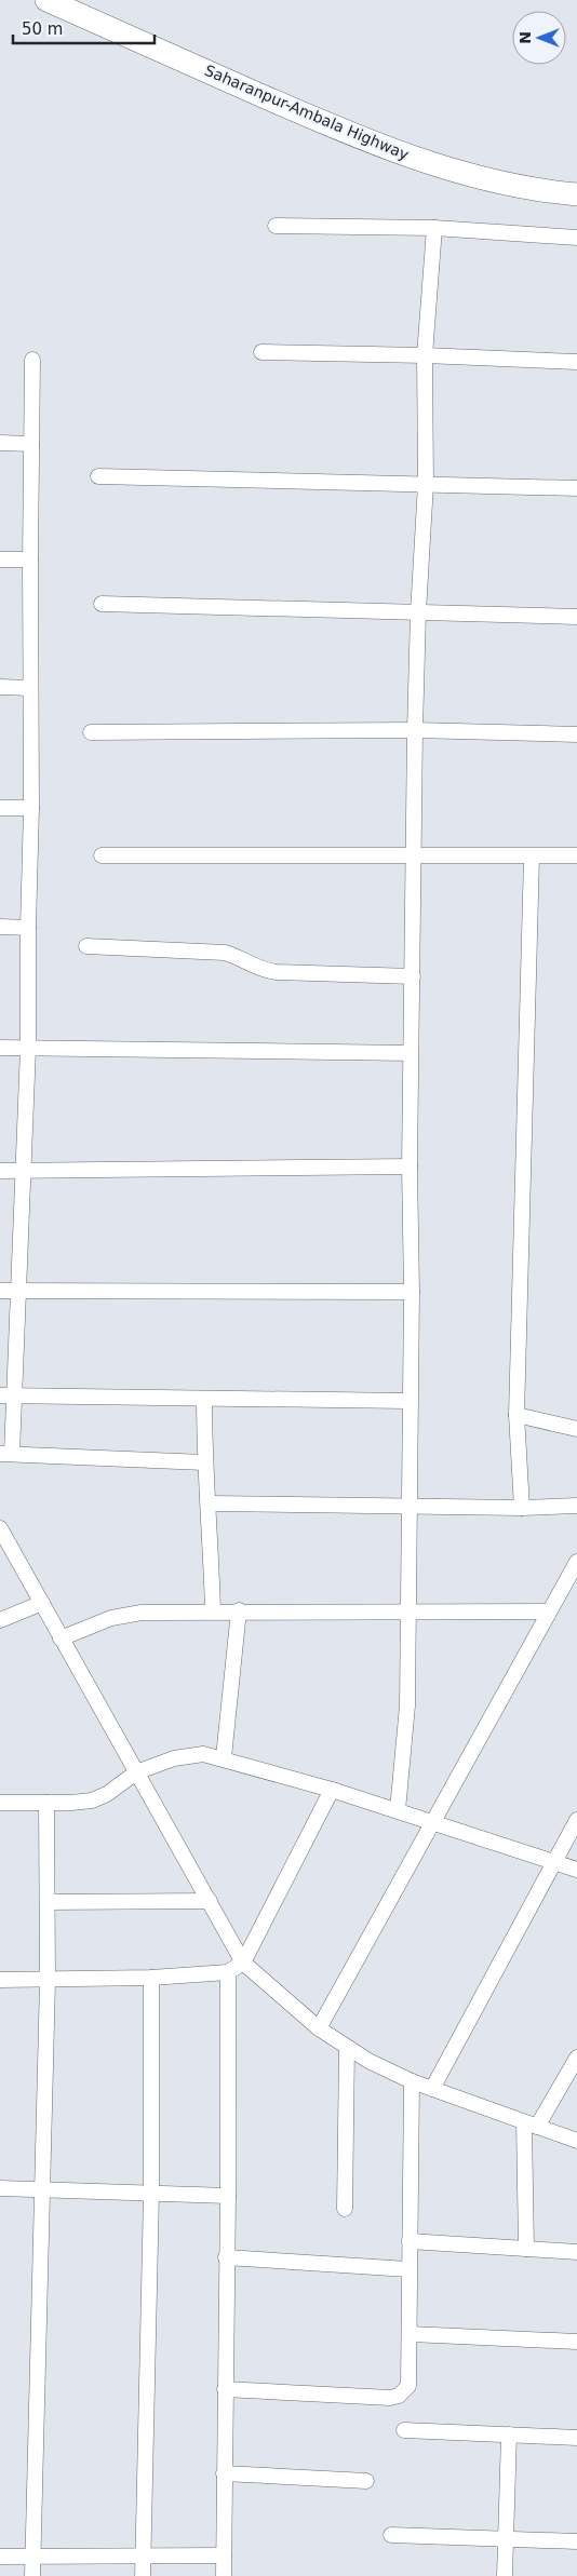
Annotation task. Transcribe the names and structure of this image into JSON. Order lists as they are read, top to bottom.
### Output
{
  "streets": {
    "main road": ["Saharanpur-Ambala Highway"]
  },
  "scale_bar": "50 m",
  "north": "left"
}
